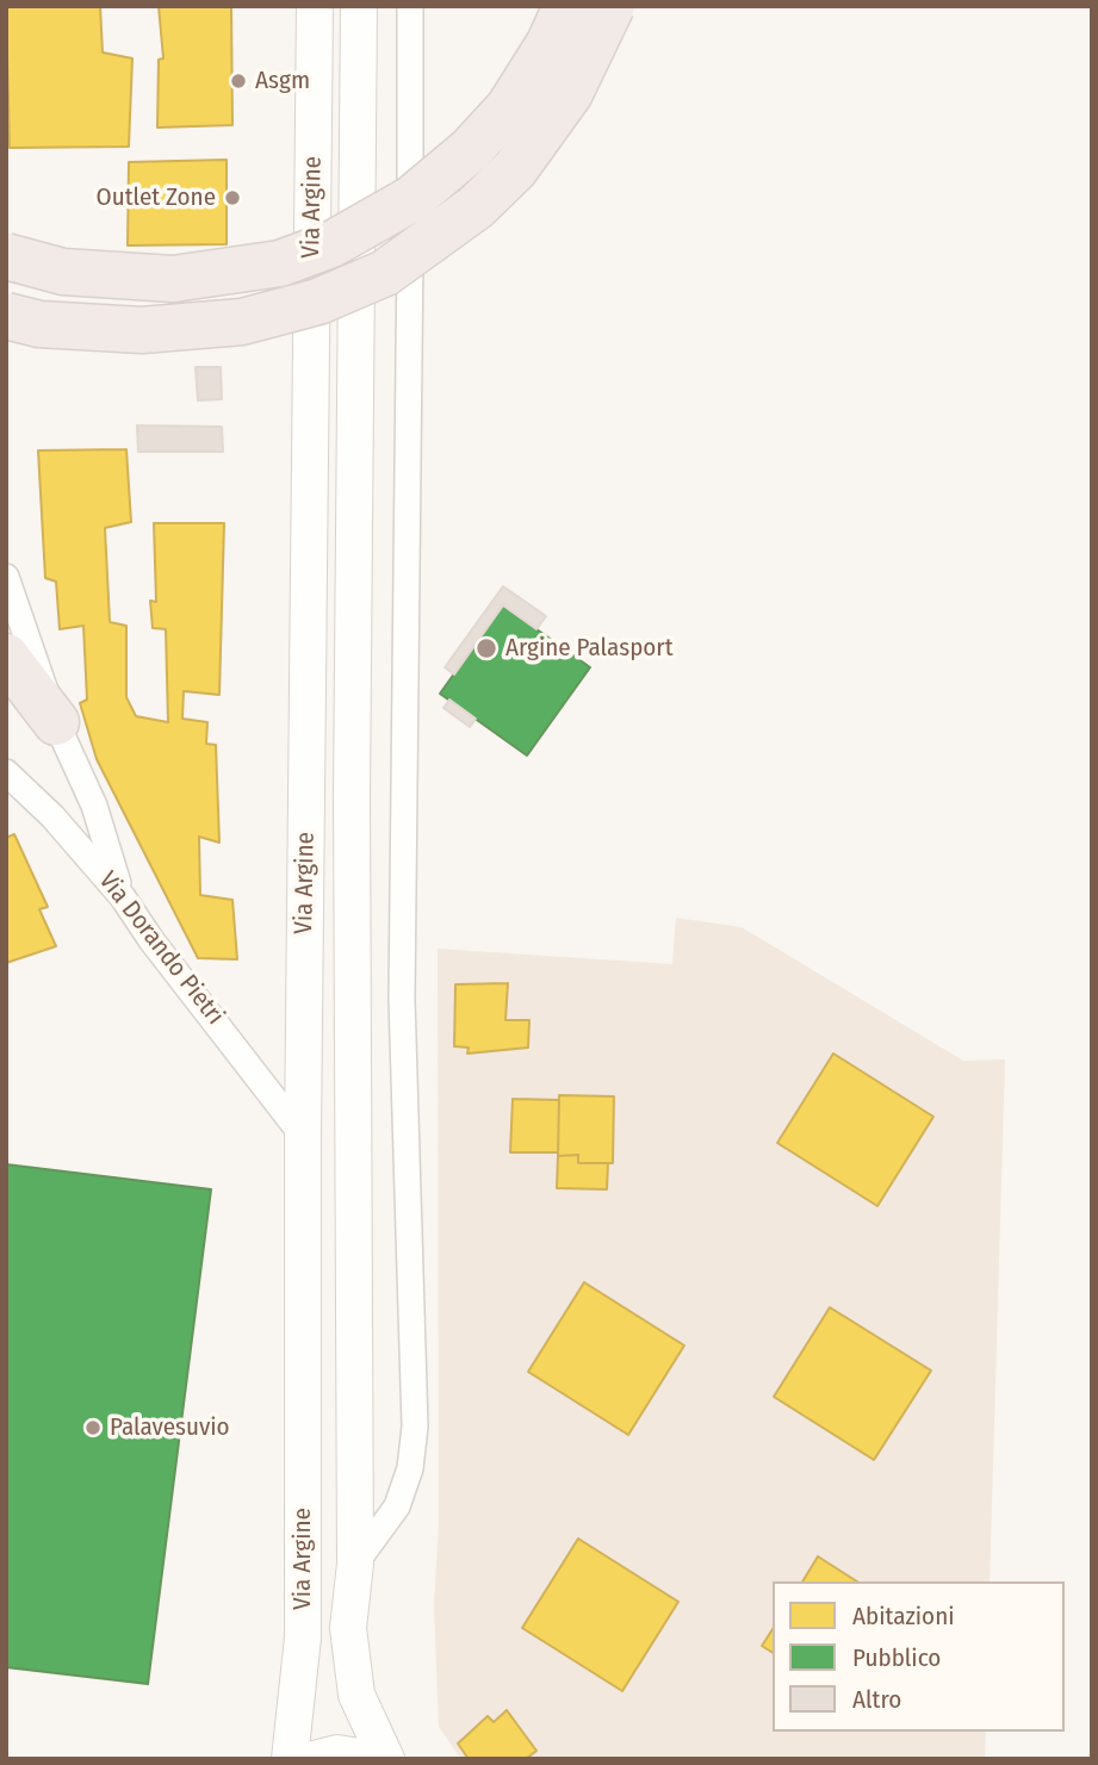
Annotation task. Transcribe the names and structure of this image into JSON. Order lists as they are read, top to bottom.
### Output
{
  "streets": {
    "street": ["Via Argine", "Via Dorando Pietri"]
  },
  "crossings": [
    ["Via Argine", "Via Dorando Pietri"]
  ],
  "places": [
    "Asgm",
    "Outlet Zone",
    "Argine Palasport",
    "Palavesuvio"
  ],
  "legend": ["Abitazioni", "Pubblico", "Altro"]
}
